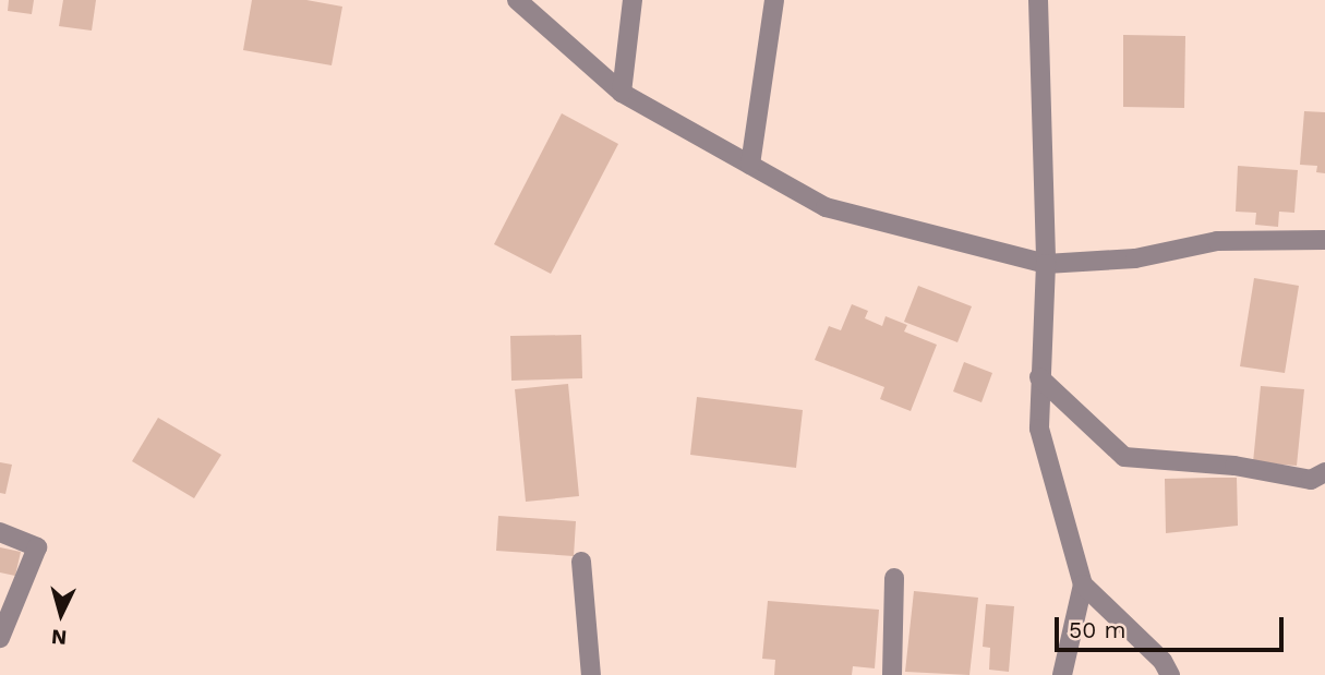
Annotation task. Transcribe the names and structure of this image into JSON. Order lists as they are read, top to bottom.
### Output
{
  "scale_bar": "50 m",
  "north": "bottom"
}
